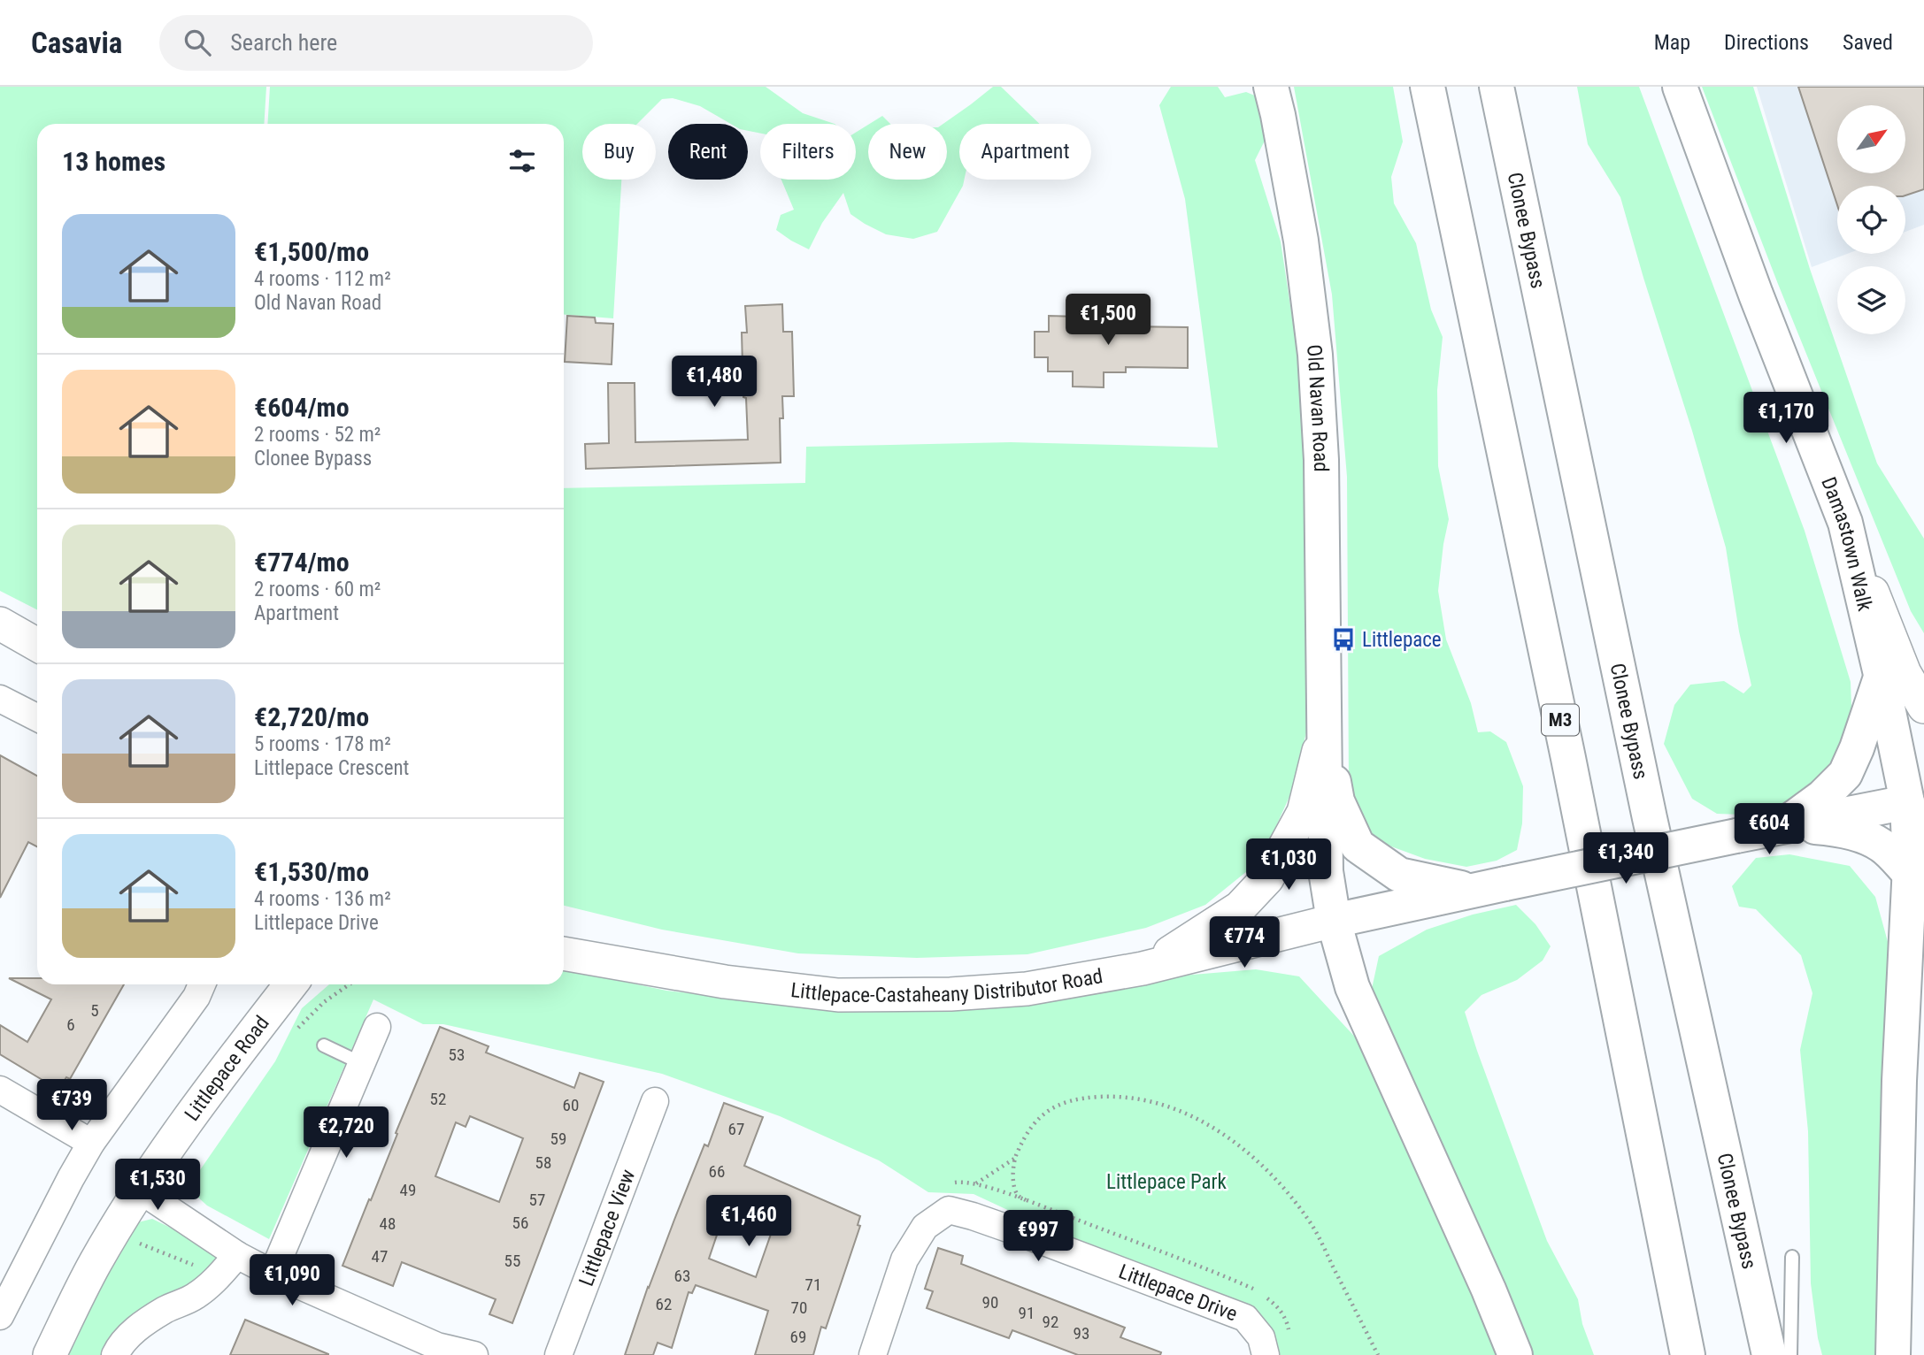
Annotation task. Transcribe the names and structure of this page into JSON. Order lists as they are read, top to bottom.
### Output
{
  "streets": {
    "main road": [
      "Clonee Bypass",
      "Old Navan Road",
      "Damastown Walk",
      "M3"
    ],
    "street": [
      "Littlepace-Castaheany Distributor Road",
      "Littlepace Road",
      "Littlepace View",
      "Littlepace Drive"
    ]
  },
  "crossings": [
    ["Old Navan Road", "Littlepace-Castaheany Distributor Road"]
  ],
  "parks": ["Littlepace Park"],
  "places": {
    "bus stop": ["Littlepace"]
  },
  "house_numbers": [
    "5",
    "6",
    "53",
    "52",
    "60",
    "67",
    "59",
    "58",
    "66",
    "49",
    "57",
    "56",
    "48",
    "47",
    "55",
    "63",
    "71",
    "90",
    "62",
    "70",
    "91",
    "92",
    "93",
    "69"
  ],
  "north": "top right",
  "page": {
    "header": "Casavia",
    "search": "Search here",
    "nav": ["Map", "Directions", "Saved"],
    "chip": [
      "Buy",
      "Rent",
      "Filters",
      "New",
      "Apartment"
    ],
    "heading": "13 homes",
    "list": [
      {
        "name": "€1,500/mo",
        "note": "4 rooms · 112 m² · Old Navan Road"
      },
      {
        "name": "€604/mo",
        "note": "2 rooms · 52 m² · Clonee Bypass"
      },
      {
        "name": "€774/mo",
        "note": "2 rooms · 60 m² · Apartment"
      },
      {
        "name": "€2,720/mo",
        "note": "5 rooms · 178 m² · Littlepace Crescent"
      },
      {
        "name": "€1,530/mo",
        "note": "4 rooms · 136 m² · Littlepace Drive"
      }
    ],
    "price": [
      "€1,500",
      "€1,480",
      "€1,170",
      "€604",
      "€1,340",
      "€1,030",
      "€774",
      "€739",
      "€2,720",
      "€1,530",
      "€1,460",
      "€997",
      "€1,090"
    ]
  }
}
